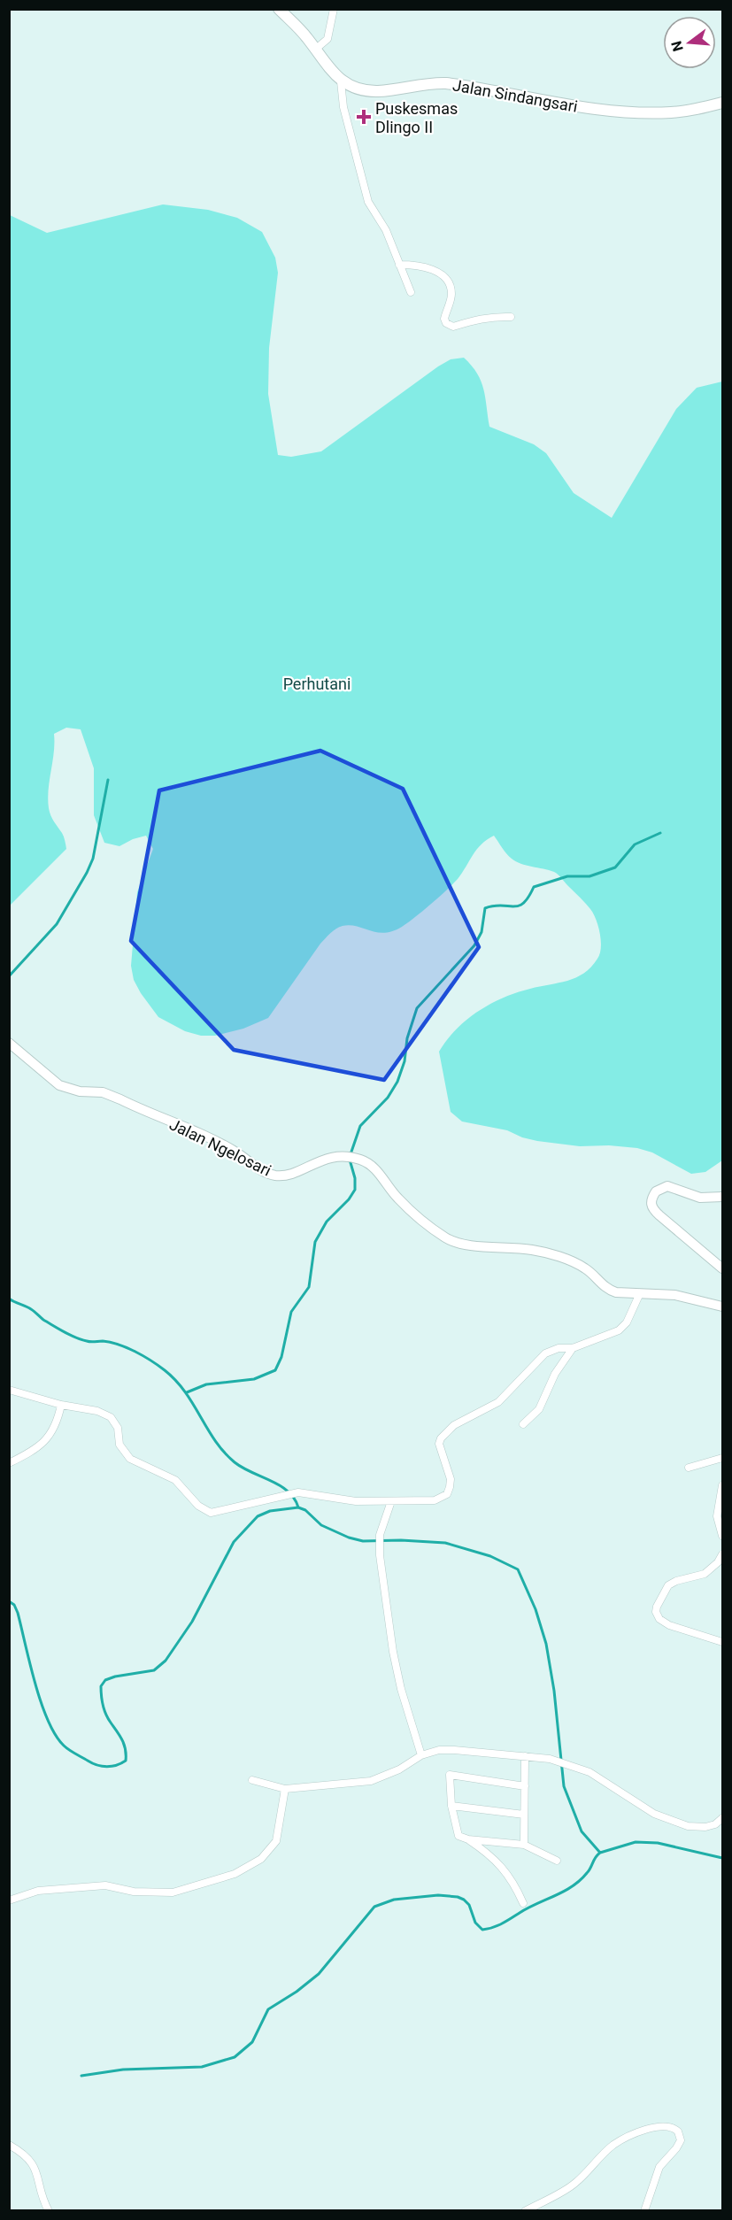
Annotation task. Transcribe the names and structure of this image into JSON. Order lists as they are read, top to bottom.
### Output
{
  "streets": {
    "main road": ["Jalan Sindangsari"],
    "street": ["Jalan Ngelosari"]
  },
  "parks": ["Perhutani"],
  "places": {
    "health": ["Puskesmas Dlingo II"]
  },
  "north": "left"
}
